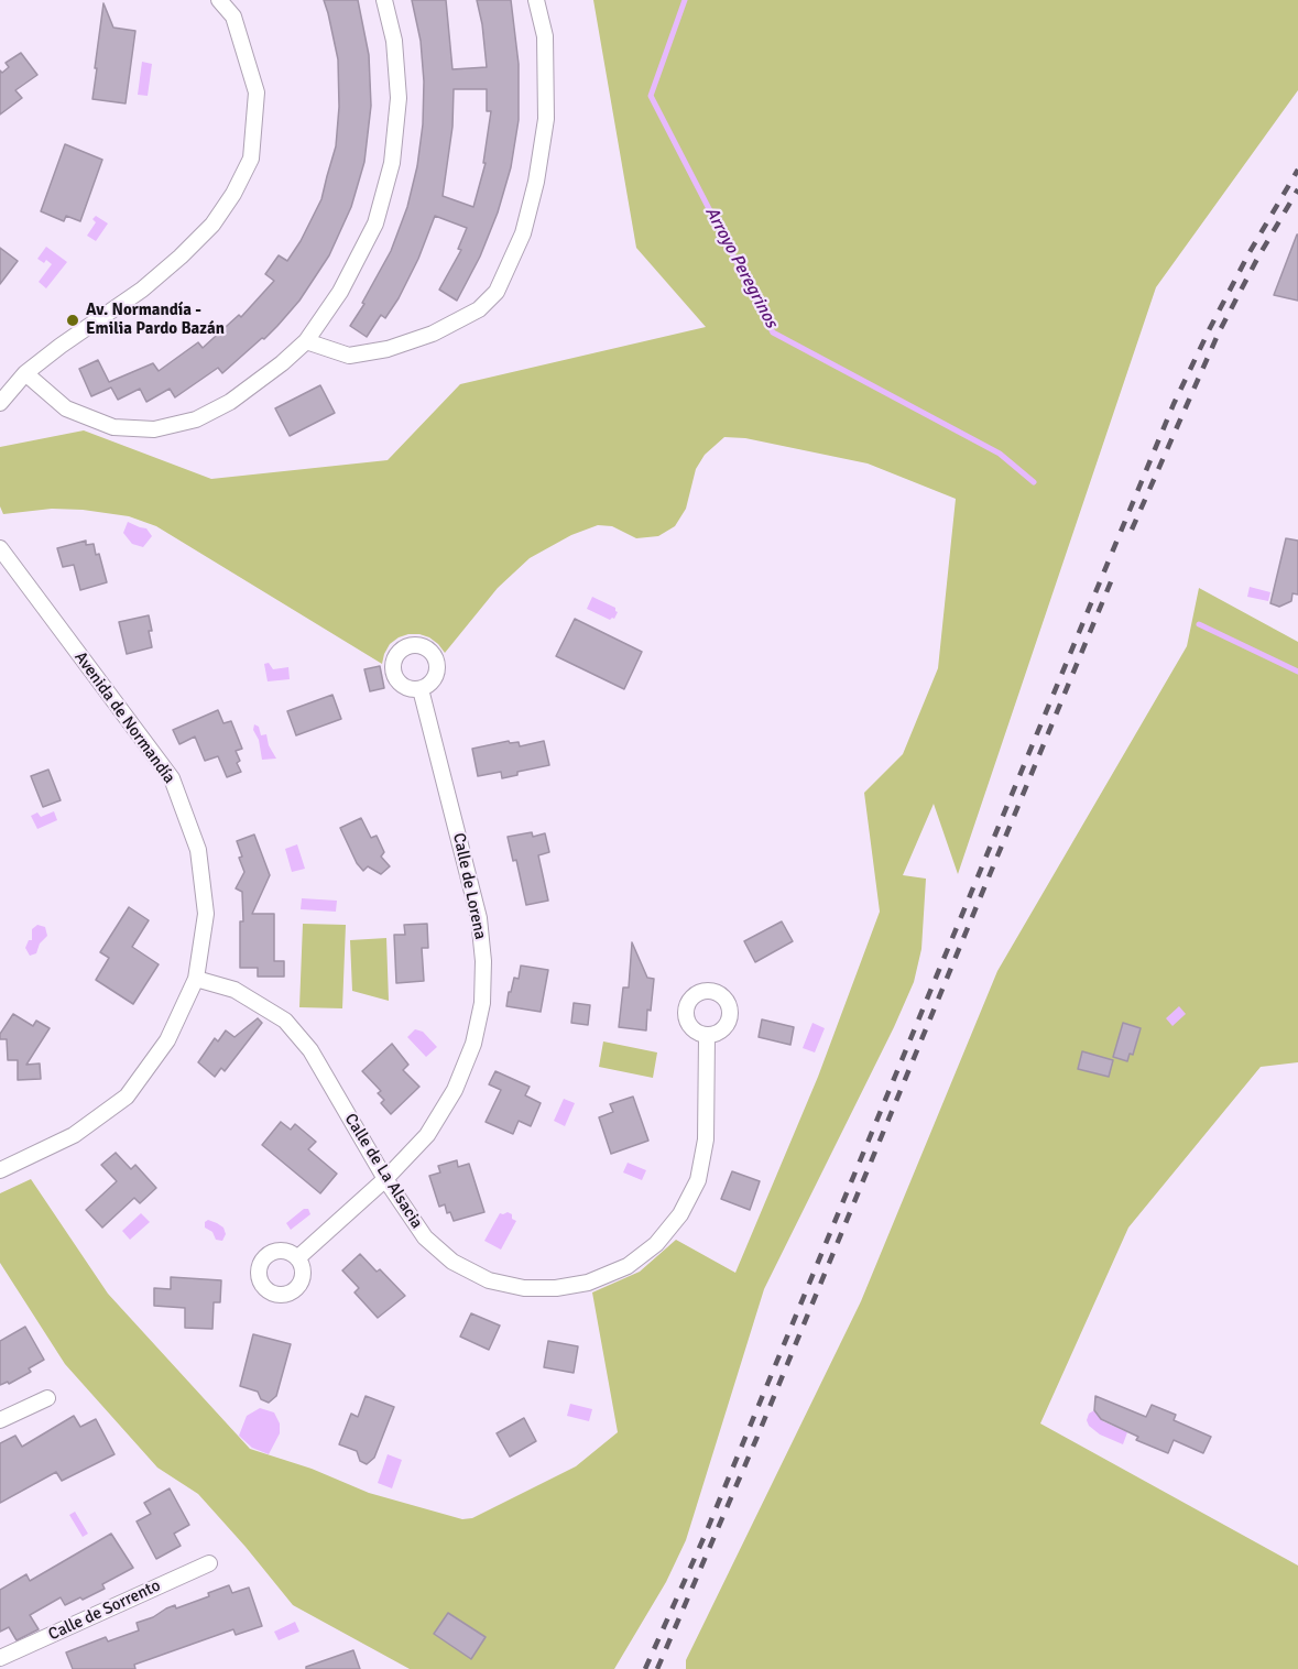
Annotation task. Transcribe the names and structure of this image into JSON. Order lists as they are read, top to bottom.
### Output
{
  "streets": {
    "street": [
      "Avenida de Normandía",
      "Calle de Lorena",
      "Calle de La Alsacia",
      "Calle de Sorrento"
    ]
  },
  "crossings": [
    ["Avenida de Normandía", "Calle de La Alsacia"],
    ["Calle de Lorena", "Calle de La Alsacia"]
  ],
  "water": ["Arroyo Peregrinos"],
  "places": ["Av. Normandía - Emilia Pardo Bazán"]
}
